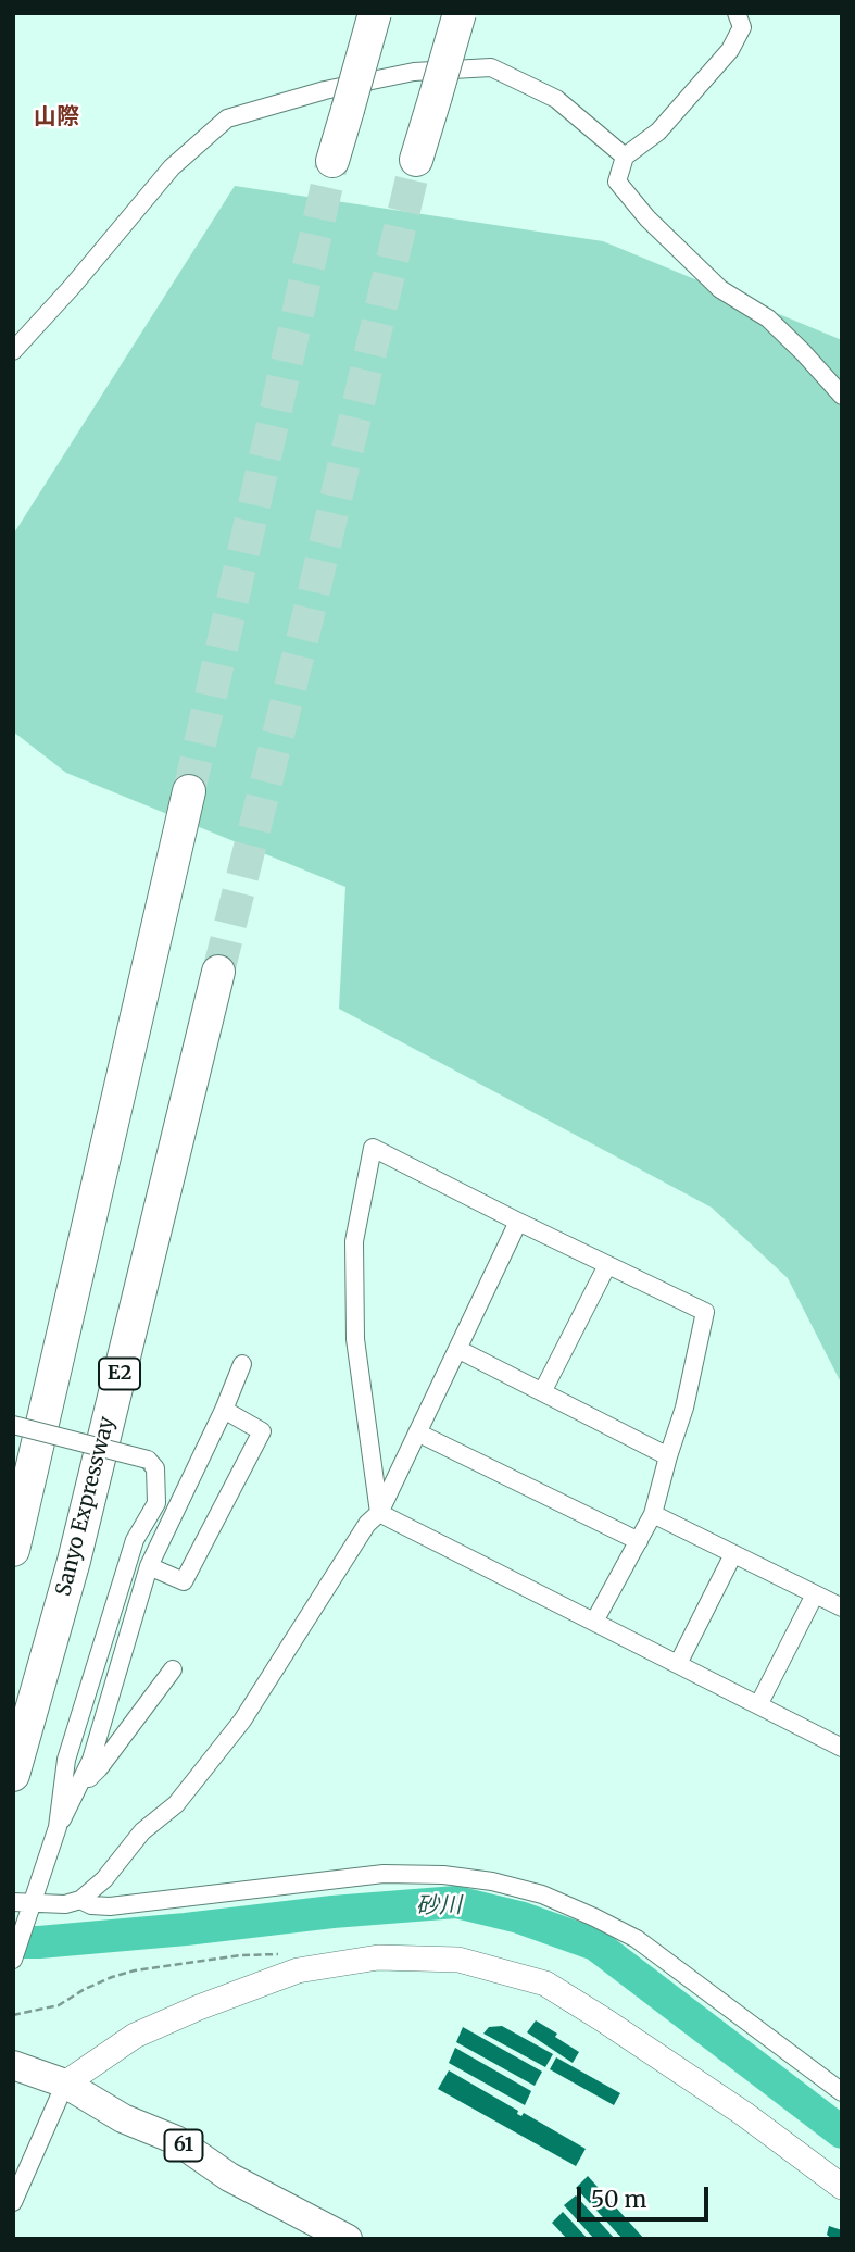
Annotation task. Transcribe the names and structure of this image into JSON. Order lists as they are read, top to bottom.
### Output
{
  "streets": {
    "highway": ["E2", "Sanyo Expressway"],
    "main road": ["61"]
  },
  "districts": ["山際"],
  "water": ["砂川"],
  "scale_bar": "50 m"
}
